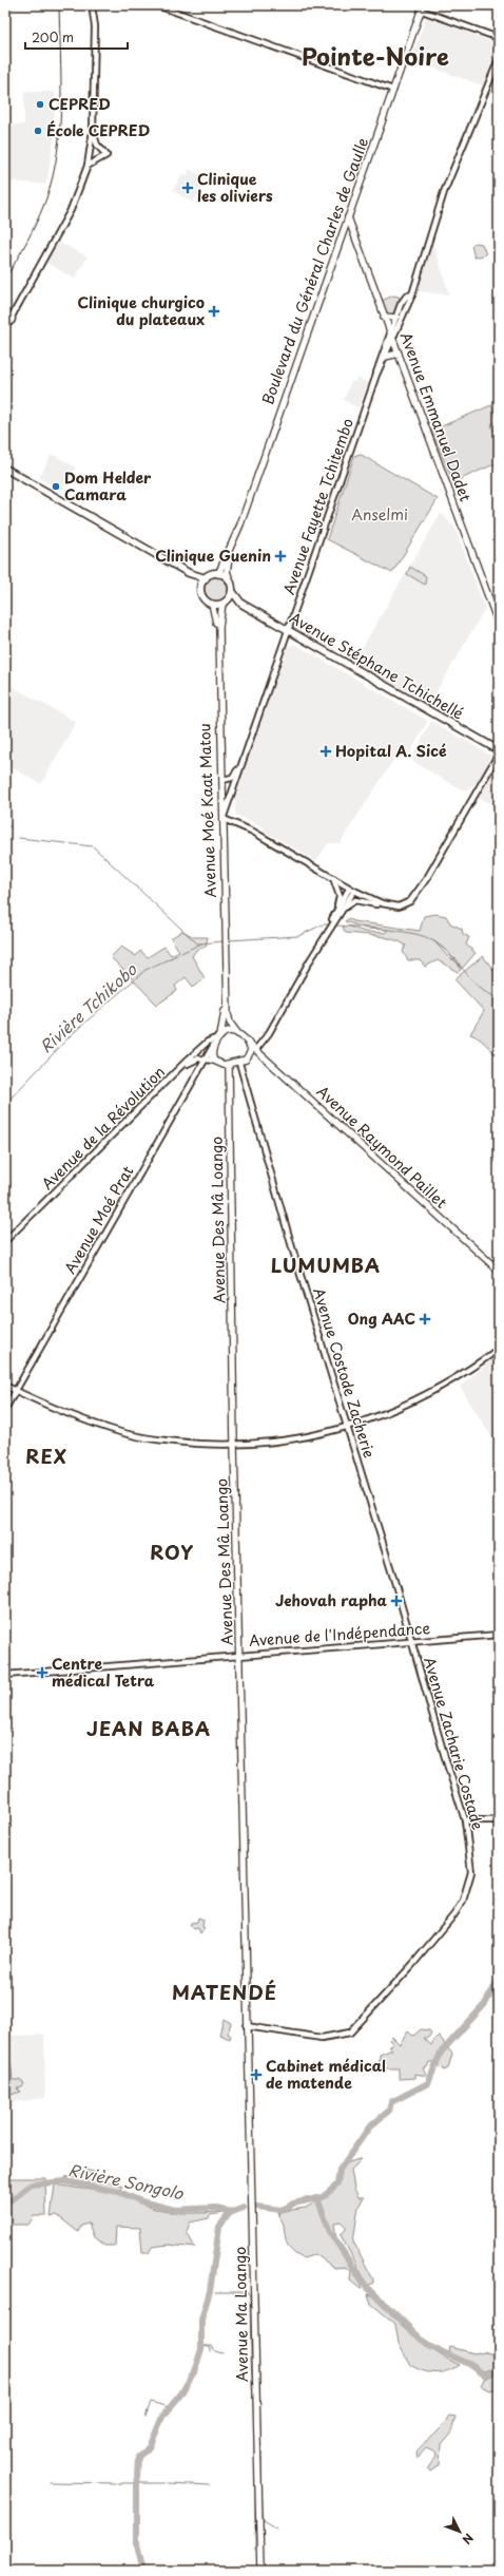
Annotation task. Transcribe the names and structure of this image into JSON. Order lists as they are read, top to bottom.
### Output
{
  "streets": {
    "highway": ["Avenue Stéphane Tchichellé"],
    "main road": [
      "Boulevard du Général Charles de Gaulle",
      "Avenue Emmanuel Dadet",
      "Avenue Moé Kaat Matou",
      "Avenue Raymond Paillet",
      "Avenue Des Mâ Loango",
      "Avenue Ma Loango"
    ],
    "street": [
      "Avenue Fayette Tchitembo",
      "Avenue de la Révolution",
      "Avenue Moé Prat",
      "Avenue Costode Zacherie",
      "Avenue de l'Indépendance",
      "Avenue Zacharie Costade"
    ]
  },
  "crossings": [
    ["Boulevard du Général Charles de Gaulle", "Avenue Emmanuel Dadet"],
    ["Boulevard du Général Charles de Gaulle", "Avenue Stéphane Tchichellé"],
    ["Boulevard du Général Charles de Gaulle", "Avenue Moé Kaat Matou"],
    ["Avenue Emmanuel Dadet", "Avenue Fayette Tchitembo"],
    ["Avenue Fayette Tchitembo", "Avenue Stéphane Tchichellé"],
    ["Avenue Fayette Tchitembo", "Avenue Moé Kaat Matou"],
    ["Avenue Stéphane Tchichellé", "Avenue Moé Kaat Matou"],
    ["Avenue de la Révolution", "Avenue Raymond Paillet"],
    ["Avenue de la Révolution", "Avenue Moé Prat"],
    ["Avenue de la Révolution", "Avenue Des Mâ Loango"],
    ["Avenue de la Révolution", "Avenue Costode Zacherie"],
    ["Avenue Raymond Paillet", "Avenue Moé Prat"],
    ["Avenue Raymond Paillet", "Avenue Des Mâ Loango"],
    ["Avenue Raymond Paillet", "Avenue Costode Zacherie"],
    ["Avenue Moé Prat", "Avenue Des Mâ Loango"],
    ["Avenue Moé Prat", "Avenue Costode Zacherie"],
    ["Avenue Des Mâ Loango", "Avenue Costode Zacherie"],
    ["Avenue Des Mâ Loango", "Avenue de l'Indépendance"],
    ["Avenue Des Mâ Loango", "Avenue Zacharie Costade"],
    ["Avenue Des Mâ Loango", "Avenue Ma Loango"],
    ["Avenue Costode Zacherie", "Avenue de l'Indépendance"],
    ["Avenue Costode Zacherie", "Avenue Zacharie Costade"],
    ["Avenue de l'Indépendance", "Avenue Zacharie Costade"]
  ],
  "districts": [
    "Pointe-Noire",
    "LUMUMBA",
    "REX",
    "ROY",
    "JEAN BABA",
    "MATENDÉ"
  ],
  "water": ["Rivière Tchikobo", "Rivière Songolo"],
  "parks": ["Anselmi"],
  "places": {
    "other": ["CEPRED", "École CEPRED", "Dom Helder Camara"],
    "health": [
      "Clinique les oliviers",
      "Clinique churgico du plateaux",
      "Clinique Guenin",
      "Hopital A. Sicé",
      "Ong AAC",
      "Jehovah rapha",
      "Centre médical Tetra",
      "Cabinet médical de matende"
    ]
  },
  "scale_bar": "200 m",
  "north": "bottom right"
}
